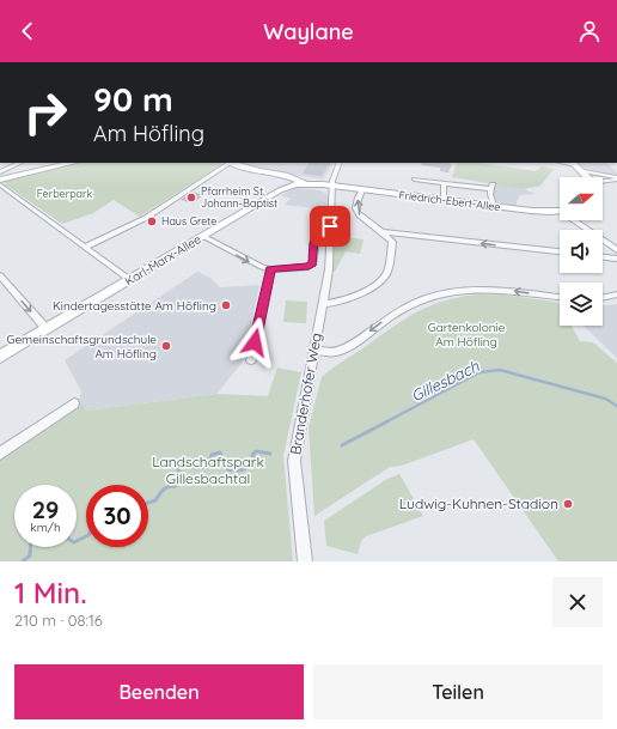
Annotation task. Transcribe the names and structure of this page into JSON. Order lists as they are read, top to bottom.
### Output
{
  "streets": {
    "main road": ["Friedrich-Ebert-Allee", "Karl-Marx-Allee"],
    "street": ["Branderhofer Weg"]
  },
  "crossings": [
    ["Friedrich-Ebert-Allee", "Karl-Marx-Allee"],
    ["Friedrich-Ebert-Allee", "Branderhofer Weg"],
    ["Karl-Marx-Allee", "Branderhofer Weg"]
  ],
  "water": ["Gillesbach"],
  "parks": ["Ferberpark", "Gartenkolonie Am Höfling", "Landschaftspark Gillesbachtal"],
  "places": [
    "Pfarrheim St. Johann-Baptist",
    "Haus Grete",
    "Kindertagesstätte Am Höfling",
    "Gemeinschaftsgrundschule Am Höfling",
    "Ludwig-Kuhnen-Stadion"
  ],
  "north": "right",
  "page": {
    "header": "Waylane",
    "turn": ["90 m", "Am Höfling"],
    "speed": "29 km/h",
    "limit": "30",
    "heading": ["1 Min.", "210 m · 08:16"],
    "buttons": ["Beenden", "Teilen"]
  }
}
